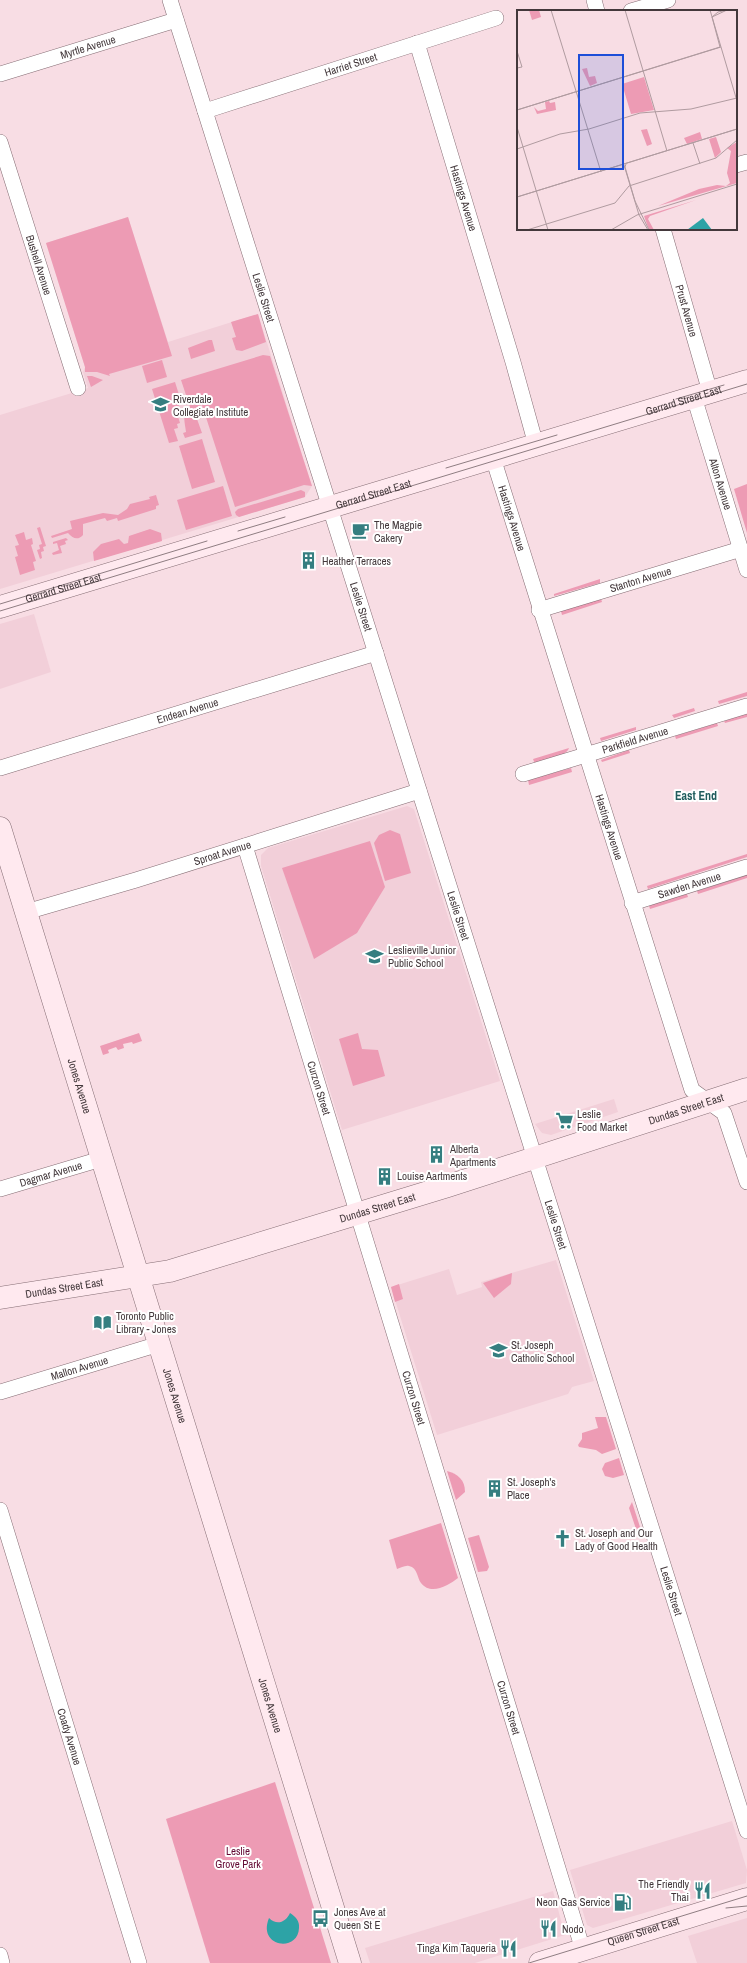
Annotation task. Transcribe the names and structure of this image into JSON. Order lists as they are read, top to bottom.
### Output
{
  "streets": {
    "street": [
      "Myrtle Avenue",
      "Harriet Street",
      "Hastings Avenue",
      "Bushell Avenue",
      "Leslie Street",
      "Prust Avenue",
      "Gerrard Street East",
      "Alton Avenue",
      "Stanton Avenue",
      "Endean Avenue",
      "Parkfield Avenue",
      "Sproat Avenue",
      "Sawden Avenue",
      "Jones Avenue",
      "Curzon Street",
      "Dundas Street East",
      "Dagmar Avenue",
      "Mallon Avenue",
      "Coady Avenue",
      "Queen Street East"
    ]
  },
  "crossings": [
    ["Myrtle Avenue", "Leslie Street"],
    ["Harriet Street", "Hastings Avenue"],
    ["Harriet Street", "Leslie Street"],
    ["Hastings Avenue", "Gerrard Street East"],
    ["Hastings Avenue", "Stanton Avenue"],
    ["Hastings Avenue", "Parkfield Avenue"],
    ["Hastings Avenue", "Sawden Avenue"],
    ["Hastings Avenue", "Dundas Street East"],
    ["Leslie Street", "Gerrard Street East"],
    ["Leslie Street", "Endean Avenue"],
    ["Leslie Street", "Sproat Avenue"],
    ["Leslie Street", "Dundas Street East"],
    ["Prust Avenue", "Gerrard Street East"],
    ["Prust Avenue", "Alton Avenue"],
    ["Gerrard Street East", "Alton Avenue"],
    ["Alton Avenue", "Stanton Avenue"],
    ["Sproat Avenue", "Jones Avenue"],
    ["Sproat Avenue", "Curzon Street"],
    ["Jones Avenue", "Dundas Street East"],
    ["Jones Avenue", "Dagmar Avenue"],
    ["Jones Avenue", "Mallon Avenue"],
    ["Curzon Street", "Dundas Street East"],
    ["Curzon Street", "Queen Street East"]
  ],
  "districts": ["East End"],
  "parks": ["Leslie Grove Park"],
  "places": {
    "school or university": ["Riverdale Collegiate Institute", "Leslieville Junior Public School", "St. Joseph Catholic School"],
    "cafe": ["The Magpie Cakery"],
    "building": [
      "Heather Terraces",
      "Alberta Apartments",
      "Louise Aartments",
      "St. Joseph's Place"
    ],
    "supermarket": ["Leslie Food Market"],
    "library": ["Toronto Public Library - Jones"],
    "church": ["St. Joseph and Our Lady of Good Health"],
    "restaurant": ["The Friendly Thai", "Nodo", "Tinga Kim Taqueria"],
    "fuel station": ["Neon Gas Service"],
    "bus stop": ["Jones Ave at Queen St E"]
  }
}
